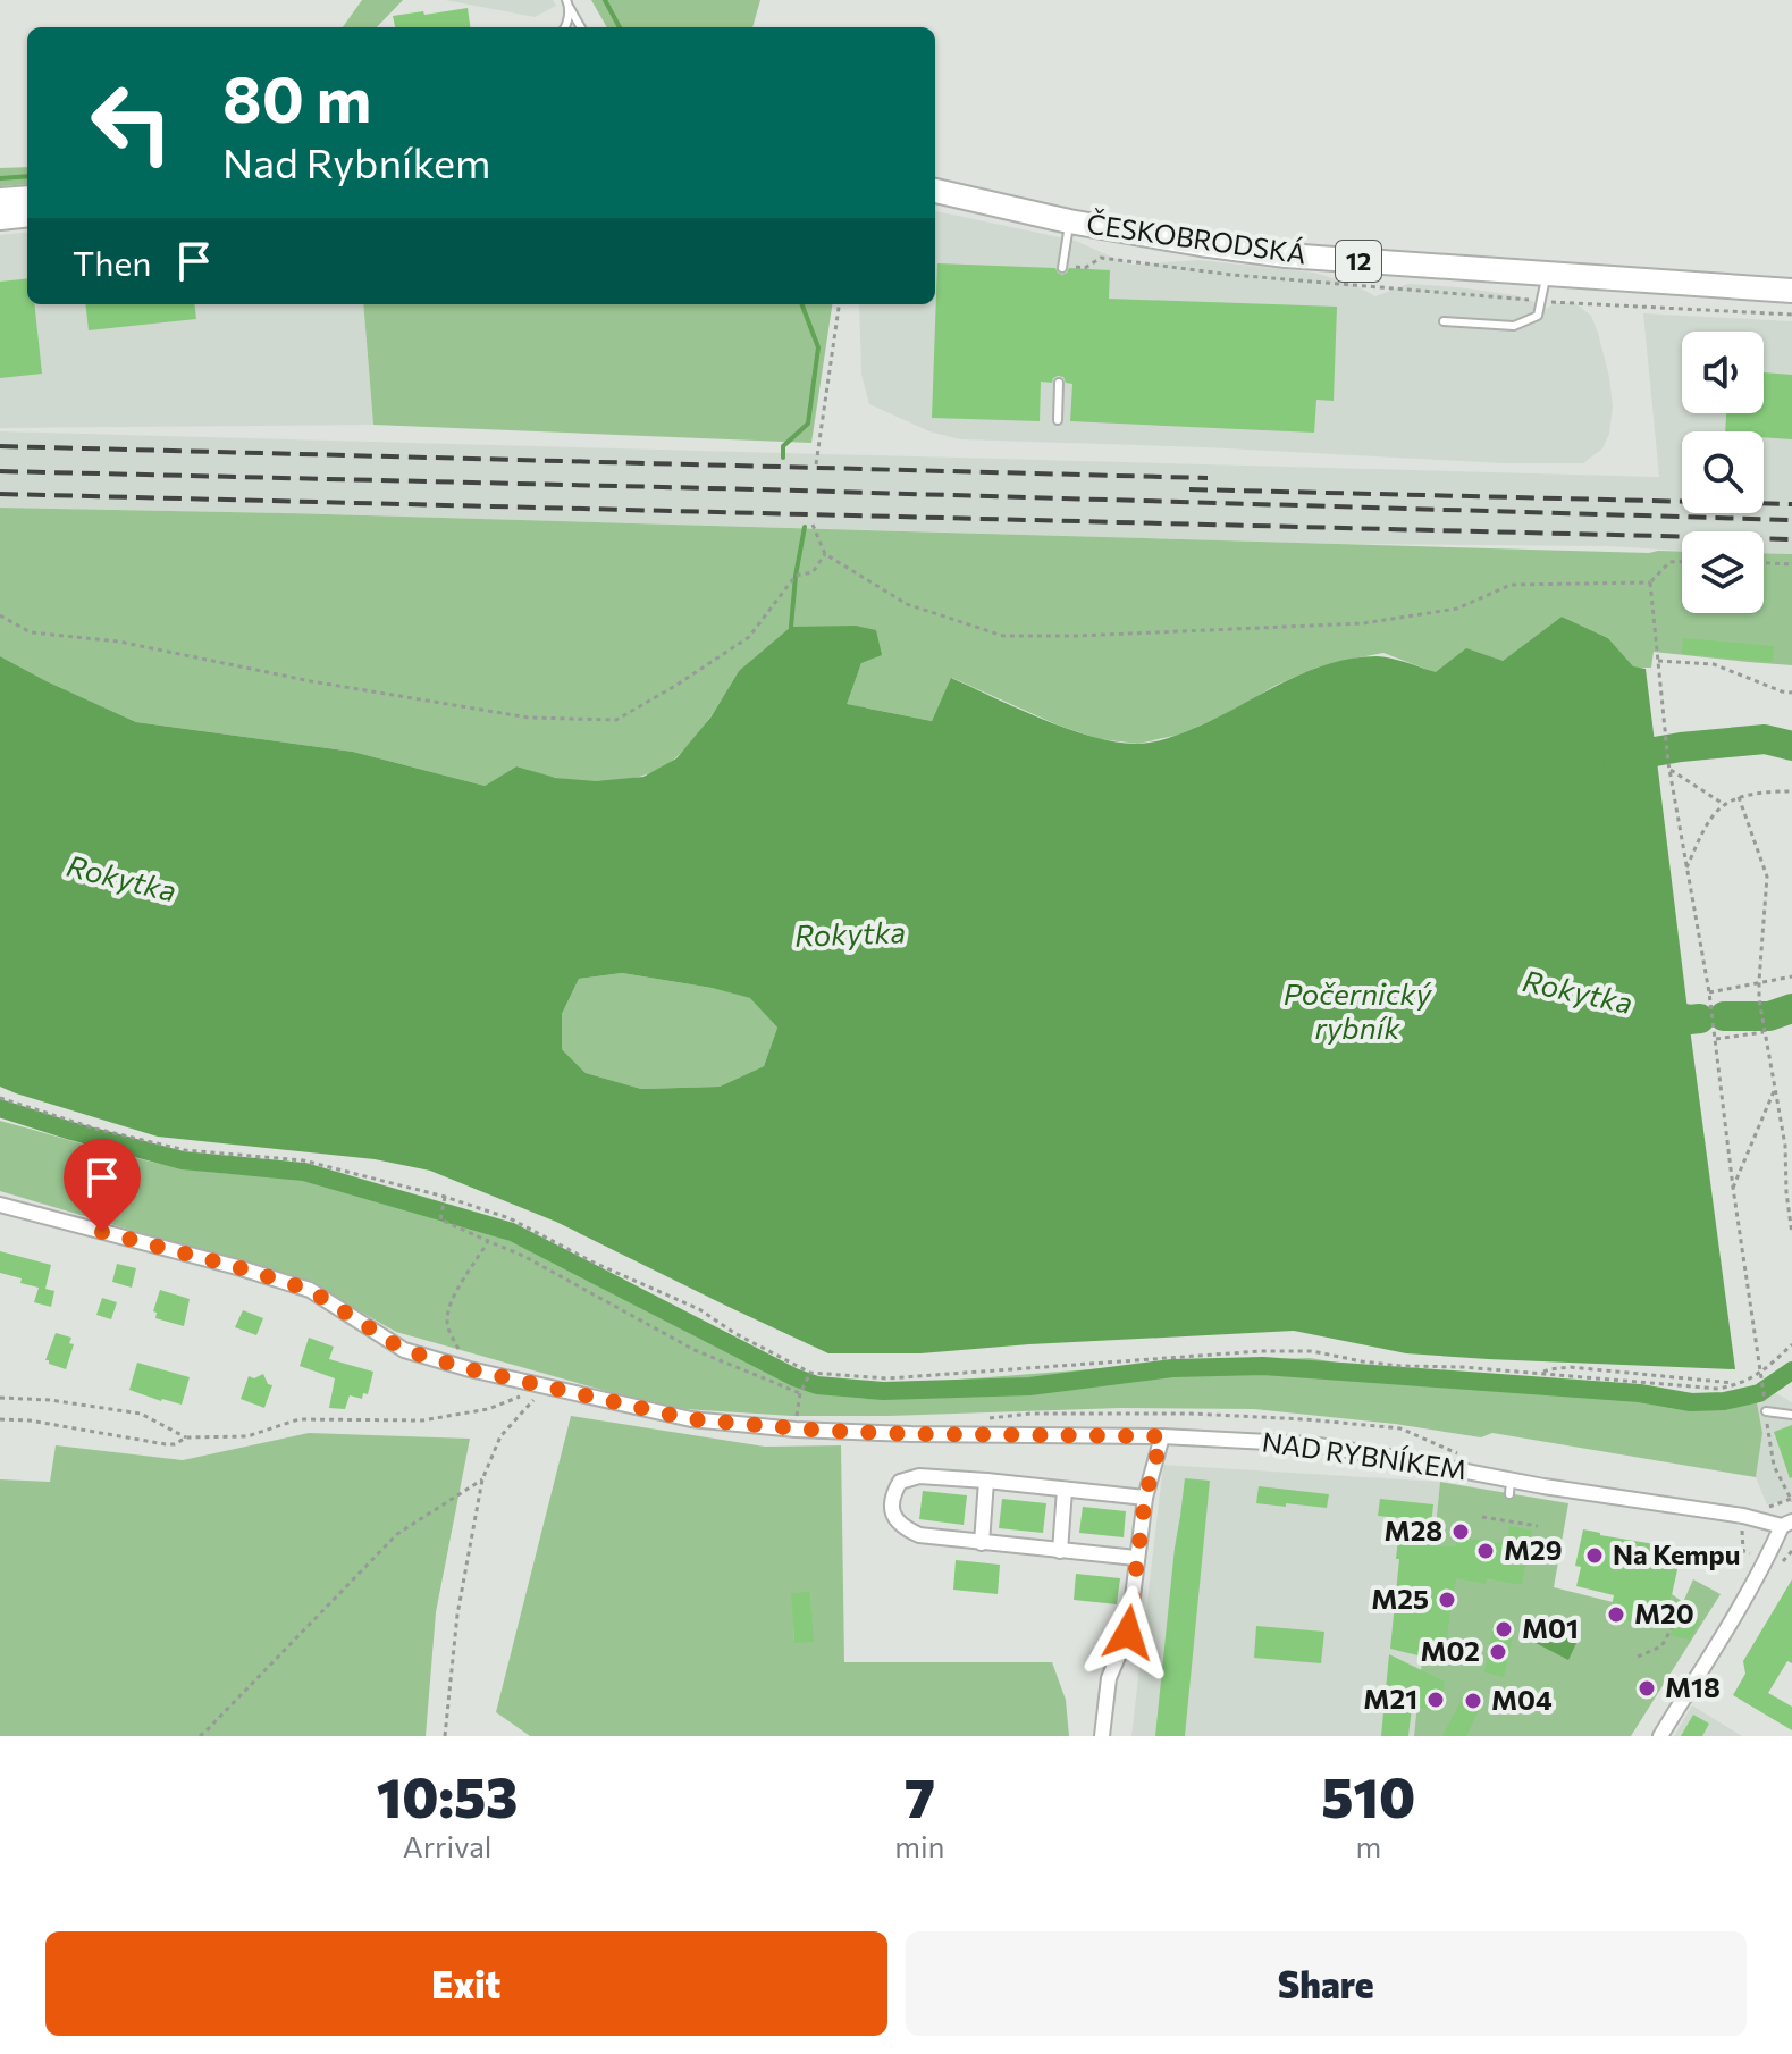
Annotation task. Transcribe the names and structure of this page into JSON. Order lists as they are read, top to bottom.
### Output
{
  "streets": {
    "main road": ["ČESKOBRODSKÁ", "12"],
    "street": ["NAD RYBNÍKEM"]
  },
  "water": ["Rokytka", "Počernický rybník"],
  "places": [
    "M28",
    "M29",
    "Na Kempu",
    "M25",
    "M20",
    "M01",
    "M02",
    "M18",
    "M21",
    "M04"
  ],
  "page": {
    "turn": ["80 m", "Nad Rybníkem"],
    "then": "Then",
    "eta": [
      "10:53",
      "Arrival",
      "7",
      "min",
      "510",
      "m"
    ],
    "buttons": ["Exit", "Share"]
  }
}
